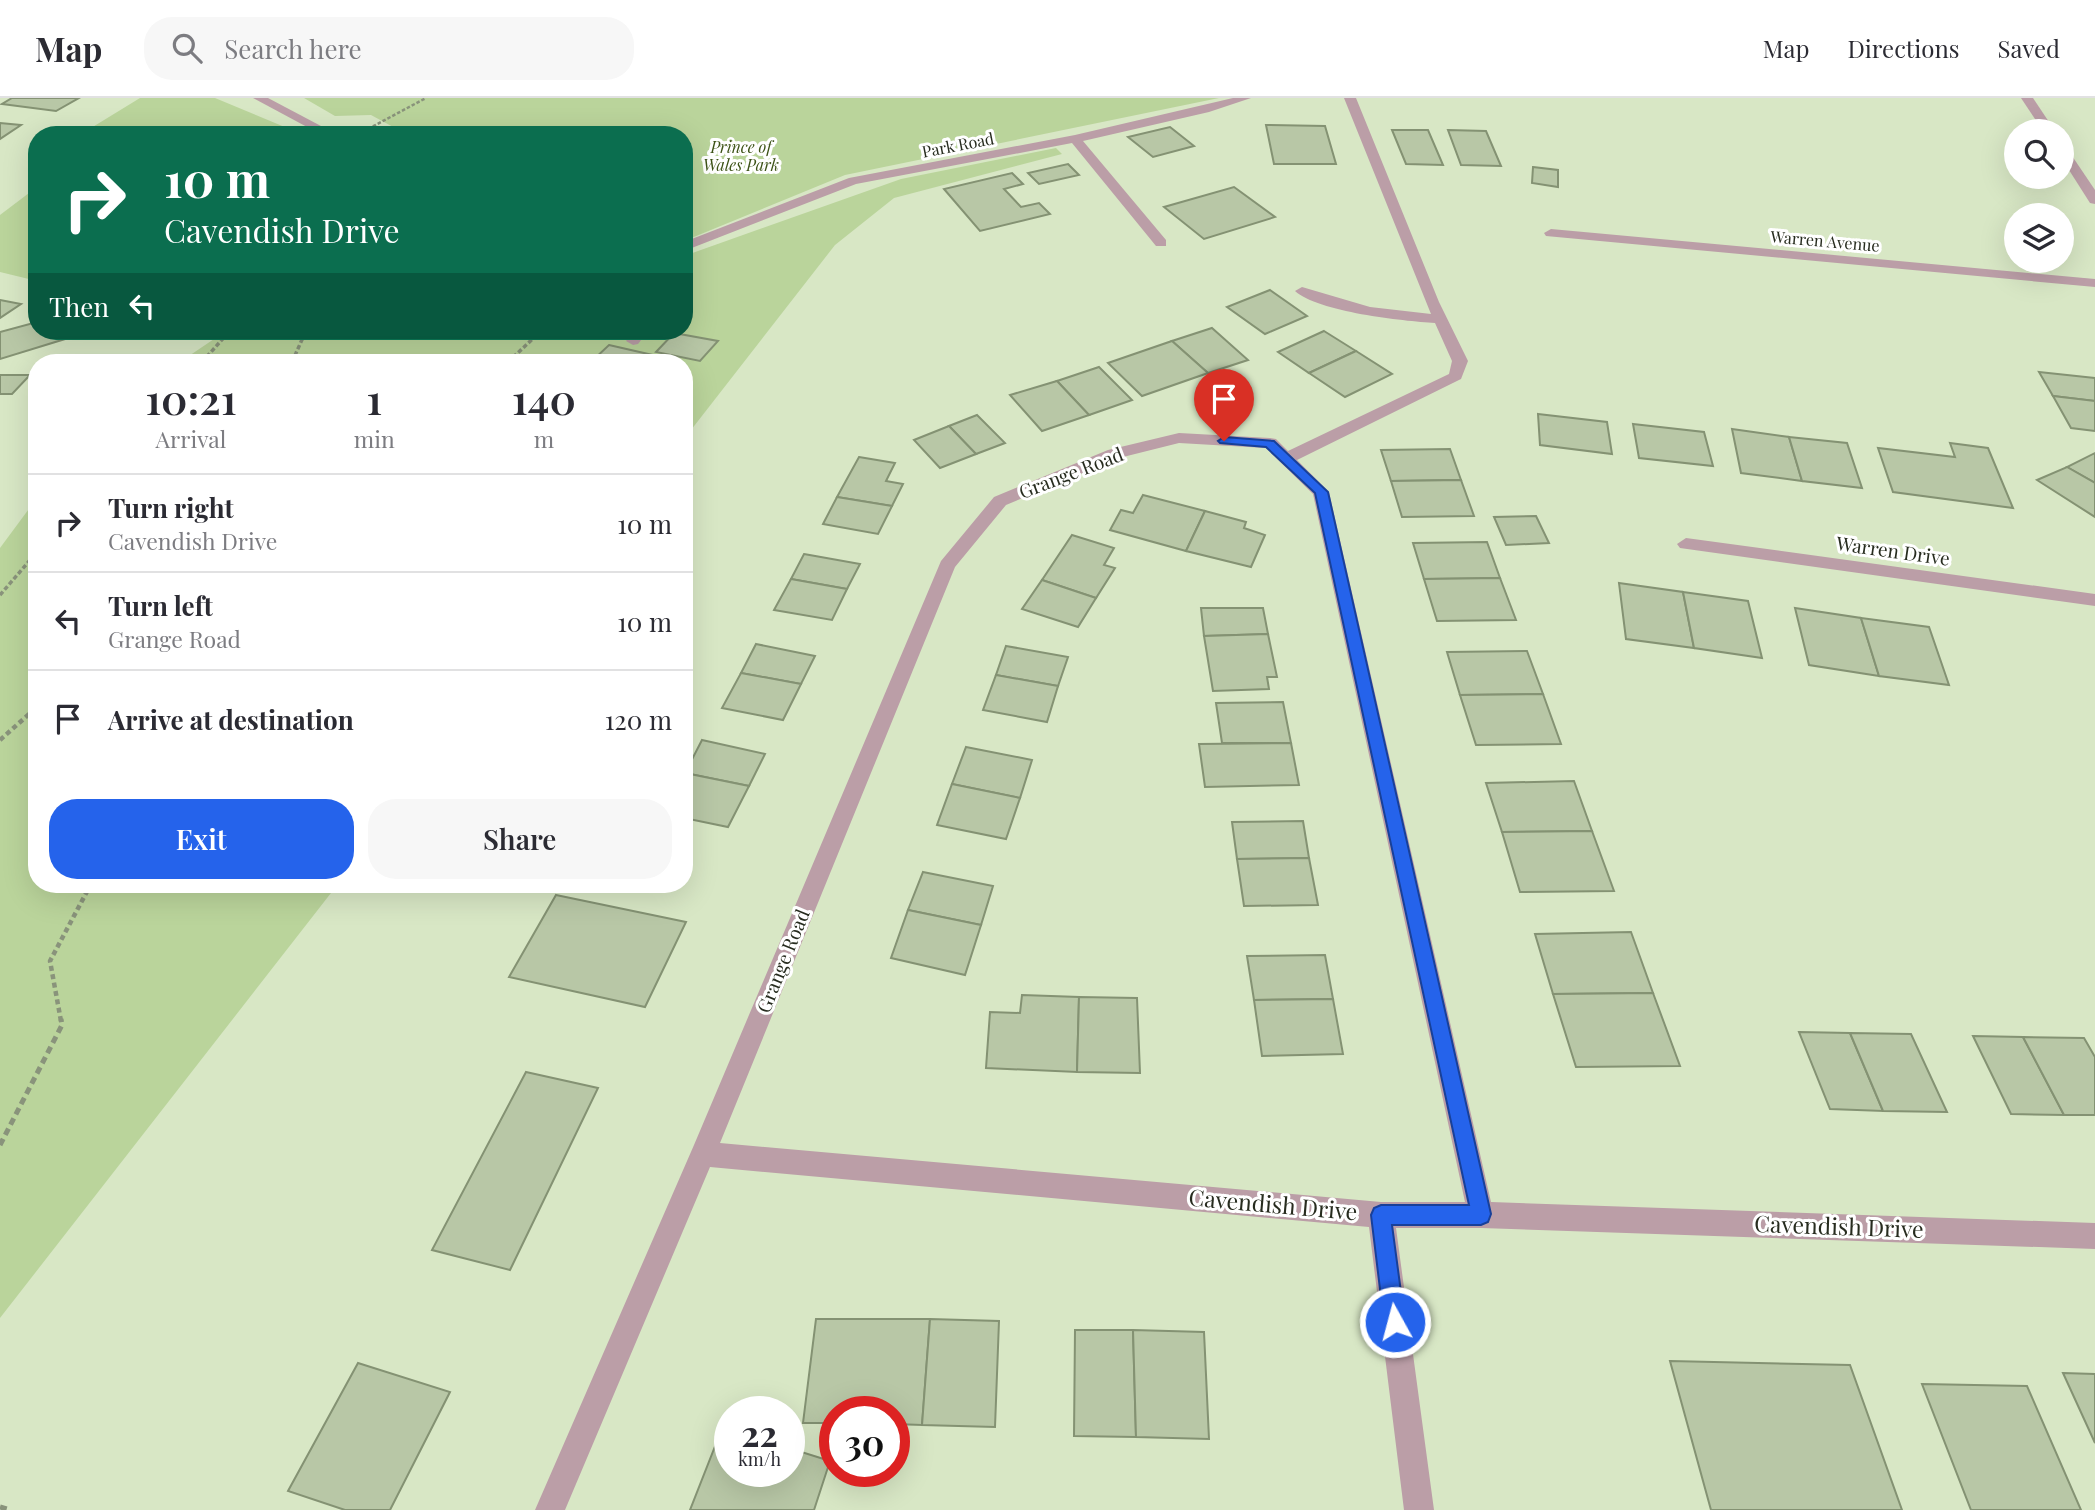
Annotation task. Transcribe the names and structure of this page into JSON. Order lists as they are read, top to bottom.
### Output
{
  "streets": {
    "street": [
      "Park Road",
      "Warren Avenue",
      "Grange Road",
      "Warren Drive",
      "Cavendish Drive"
    ]
  },
  "crossings": [
    ["Grange Road", "Cavendish Drive"]
  ],
  "parks": ["Prince of Wales Park"],
  "page": {
    "header": "Map",
    "search": "Search here",
    "nav": ["Map", "Directions", "Saved"],
    "turn": ["10 m", "Cavendish Drive"],
    "then": "Then",
    "eta": [
      "10:21",
      "Arrival",
      "1",
      "min",
      "140",
      "m"
    ],
    "list": [
      {
        "name": "Turn right",
        "note": "Cavendish Drive",
        "value": "10 m"
      },
      {
        "name": "Turn left",
        "note": "Grange Road",
        "value": "10 m"
      },
      {
        "name": "Arrive at destination",
        "value": "120 m"
      }
    ],
    "buttons": ["Exit", "Share"],
    "speed": "22 km/h",
    "limit": "30"
  }
}
